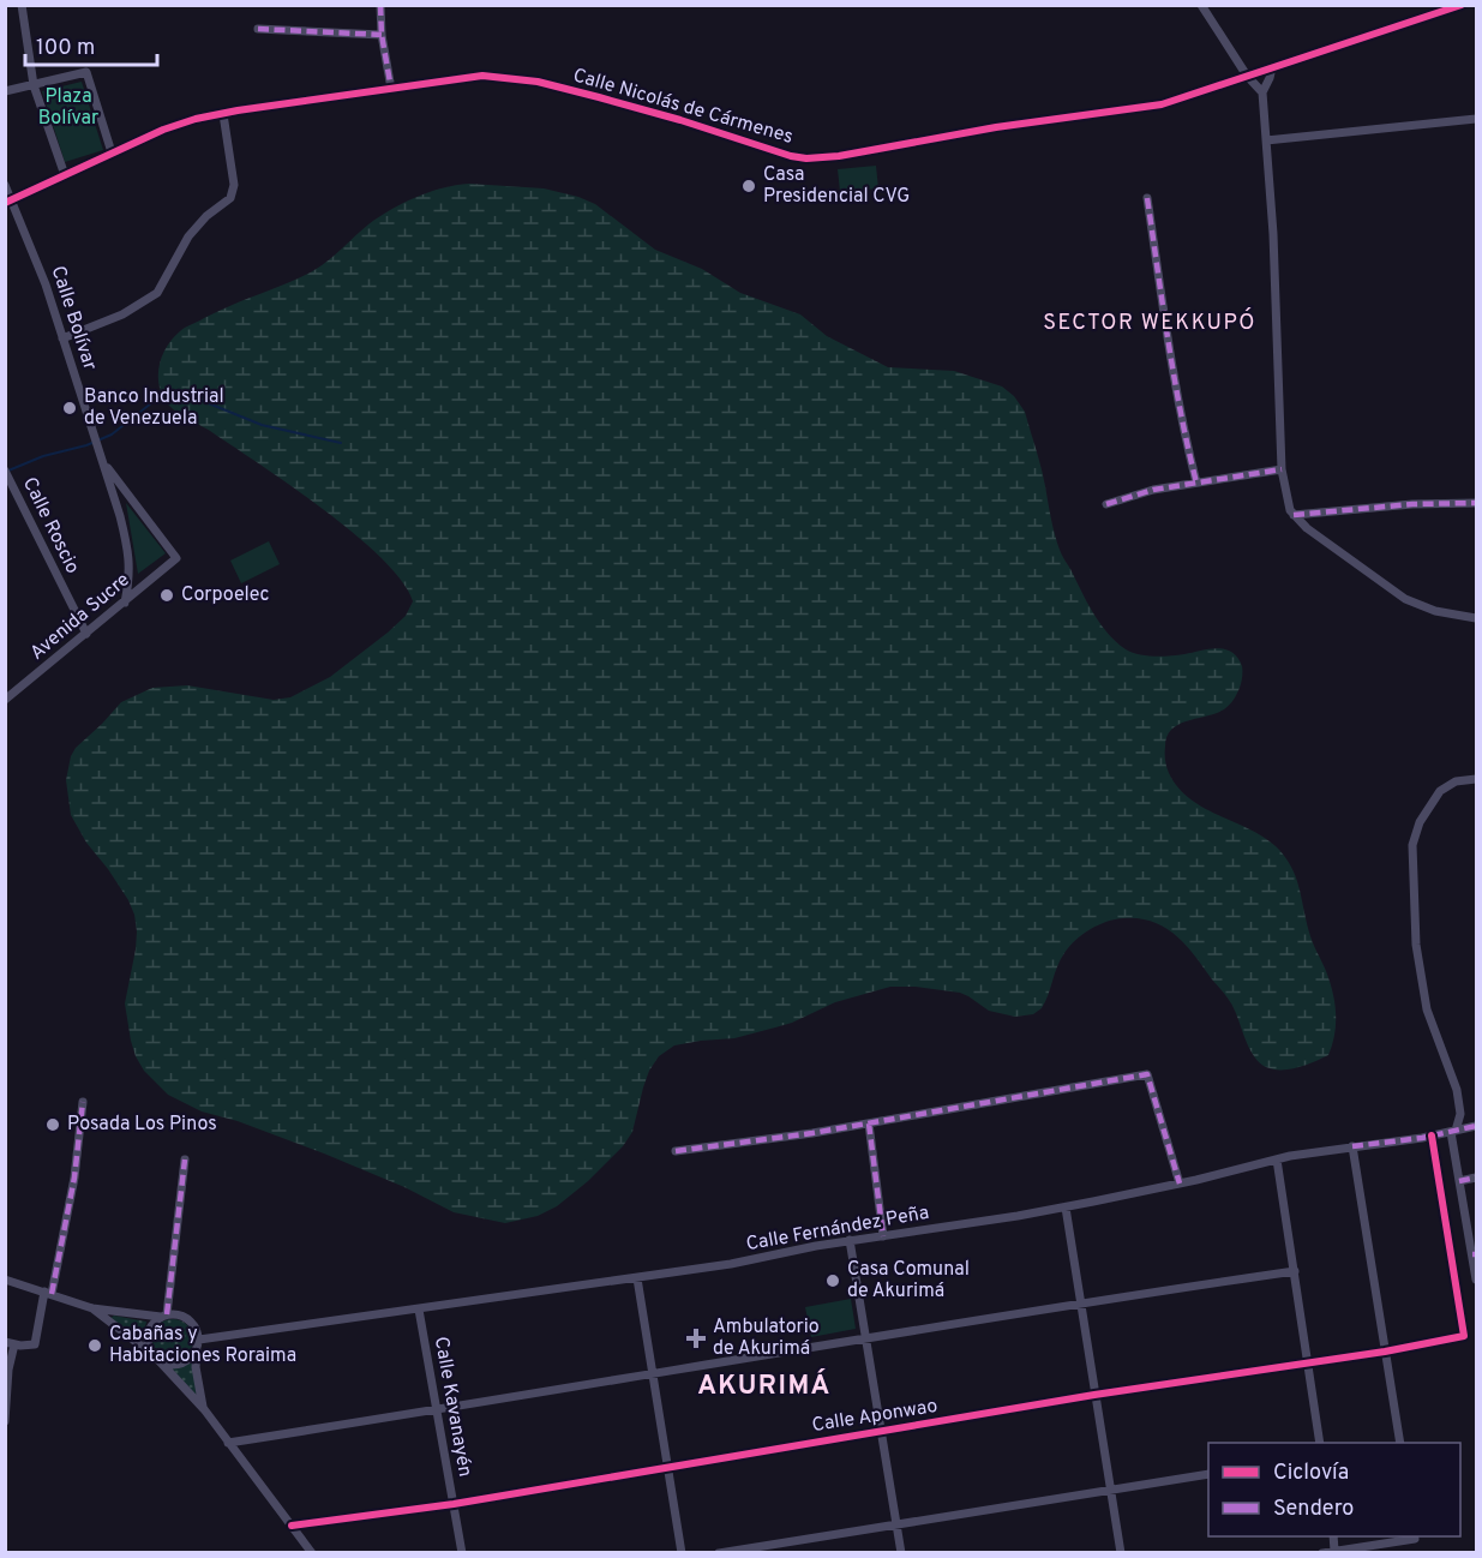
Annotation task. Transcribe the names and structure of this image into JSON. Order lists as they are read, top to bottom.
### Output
{
  "streets": {
    "street": [
      "Calle Nicolás de Cármenes",
      "Calle Bolívar",
      "Calle Roscio",
      "Avenida Sucre",
      "Calle Fernández Peña",
      "Calle Kavanayén",
      "Calle Aponwao"
    ]
  },
  "crossings": [
    ["Calle Nicolás de Cármenes", "Calle Bolívar"],
    ["Calle Bolívar", "Avenida Sucre"],
    ["Calle Roscio", "Avenida Sucre"],
    ["Calle Fernández Peña", "Calle Kavanayén"],
    ["Calle Fernández Peña", "Calle Aponwao"],
    ["Calle Kavanayén", "Calle Aponwao"]
  ],
  "districts": ["SECTOR WEKKUPÓ", "AKURIMÁ"],
  "parks": ["Plaza Bolívar"],
  "places": {
    "other": [
      "Casa Presidencial CVG",
      "Banco Industrial de Venezuela",
      "Corpoelec",
      "Posada Los Pinos",
      "Casa Comunal de Akurimá",
      "Cabañas y Habitaciones Roraima"
    ],
    "health": ["Ambulatorio de Akurimá"]
  },
  "legend": ["Ciclovía", "Sendero"],
  "scale_bar": "100 m"
}
